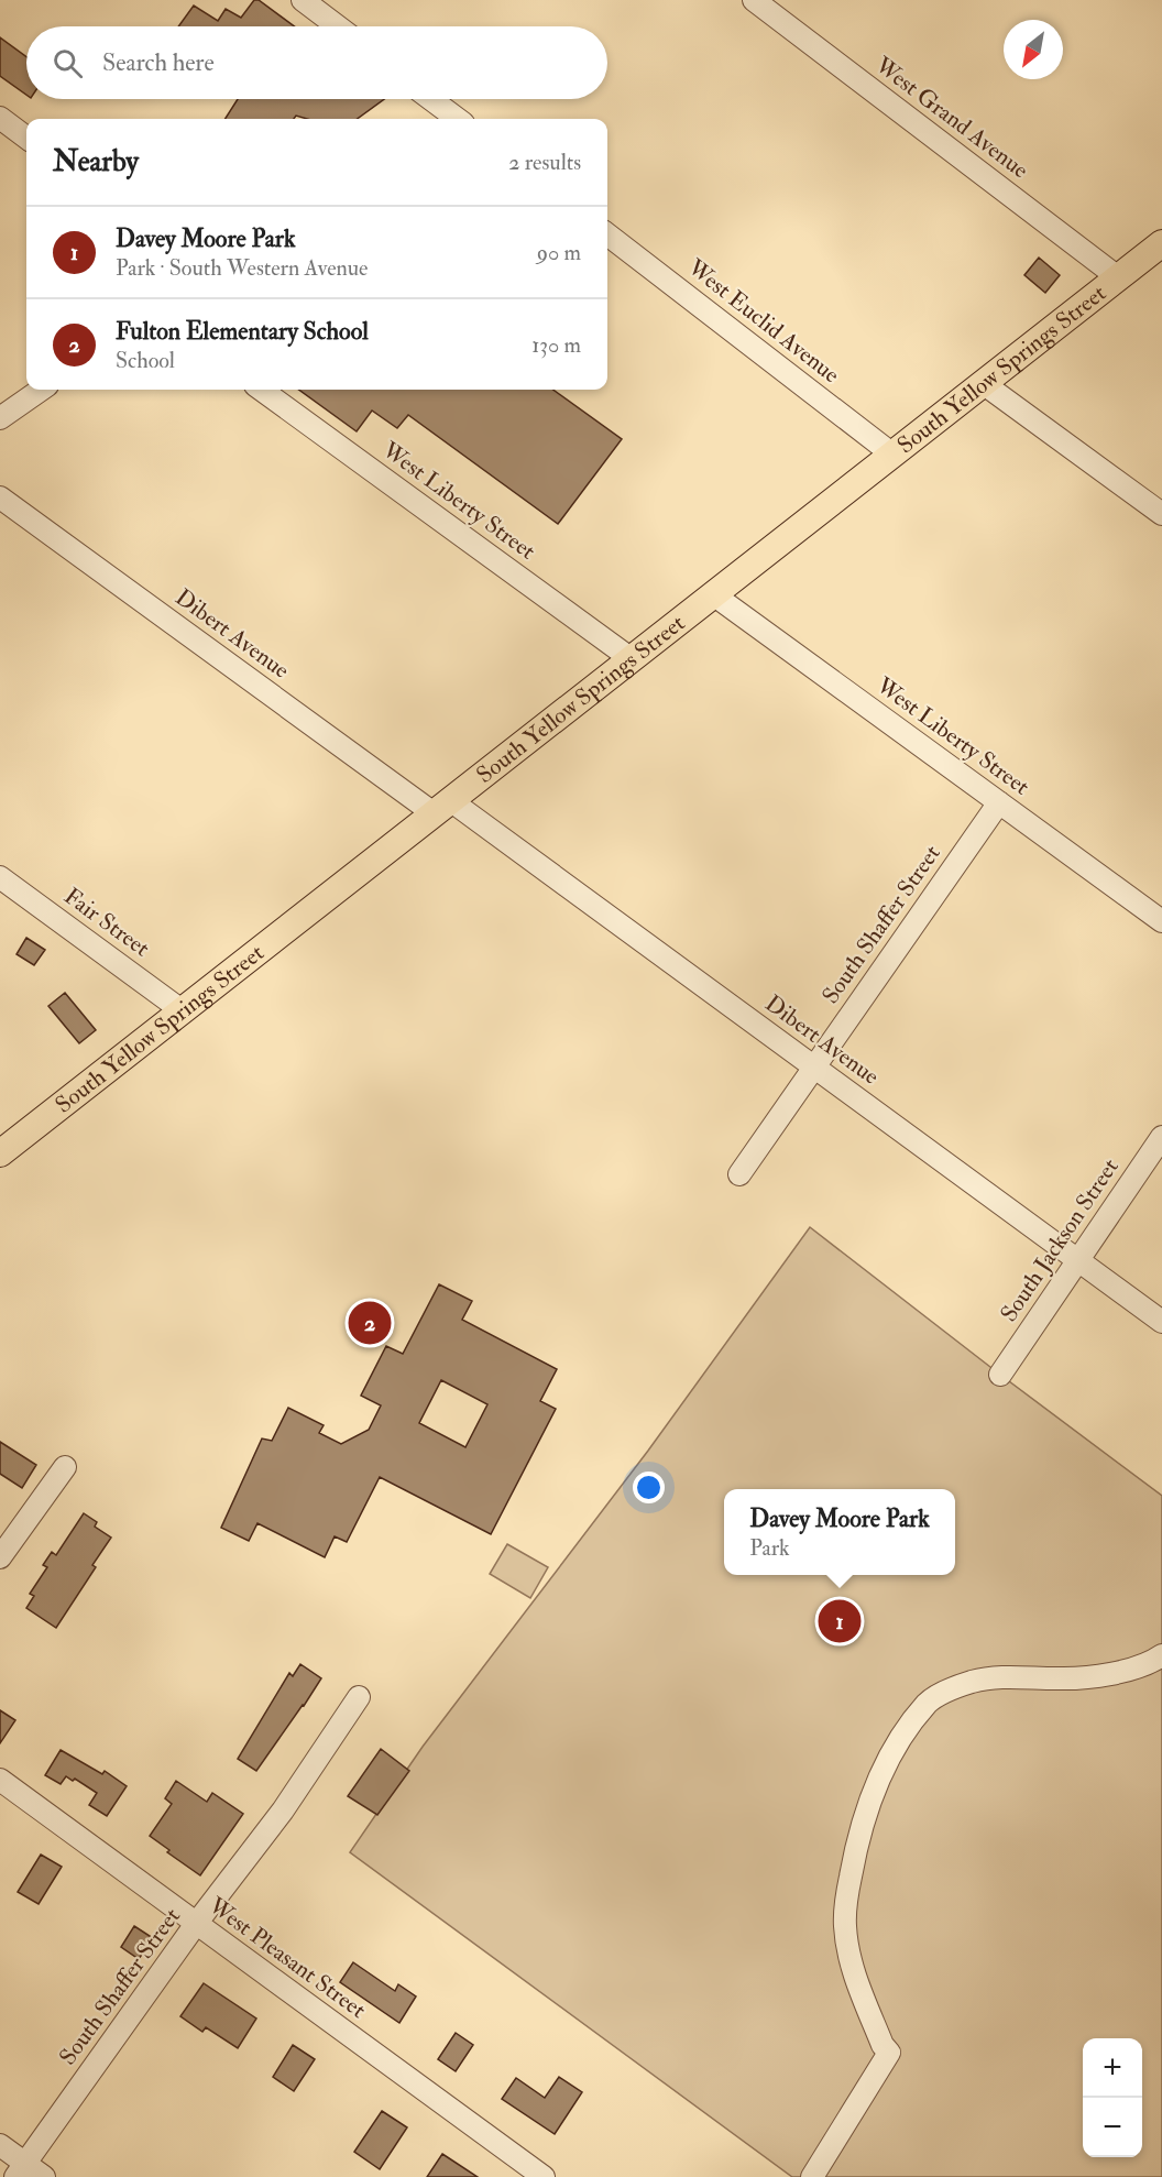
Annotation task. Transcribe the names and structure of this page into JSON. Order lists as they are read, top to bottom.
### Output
{
  "streets": {
    "main road": ["South Yellow Springs Street"],
    "street": [
      "West Grand Avenue",
      "West Euclid Avenue",
      "West Liberty Street",
      "Dibert Avenue",
      "Fair Street",
      "South Shaffer Street",
      "South Jackson Street",
      "West Pleasant Street"
    ]
  },
  "crossings": [
    ["West Grand Avenue", "South Yellow Springs Street"],
    ["West Euclid Avenue", "South Yellow Springs Street"],
    ["South Yellow Springs Street", "West Liberty Street"],
    ["South Yellow Springs Street", "Dibert Avenue"],
    ["South Yellow Springs Street", "Fair Street"],
    ["West Liberty Street", "South Shaffer Street"],
    ["Dibert Avenue", "South Shaffer Street"],
    ["Dibert Avenue", "South Jackson Street"],
    ["South Shaffer Street", "West Pleasant Street"]
  ],
  "north": "bottom left",
  "page": {
    "search": "Search here",
    "heading": ["Nearby", "2 results"],
    "list": [
      {
        "mark": "1",
        "name": "Davey Moore Park",
        "note": "Park · South Western Avenue",
        "value": "90 m"
      },
      {
        "mark": "2",
        "name": "Fulton Elementary School",
        "note": "School",
        "value": "130 m"
      }
    ],
    "pins": ["2", "1"],
    "popup": ["Davey Moore Park", "Park"],
    "map_buttons": ["+", "−"]
  }
}
